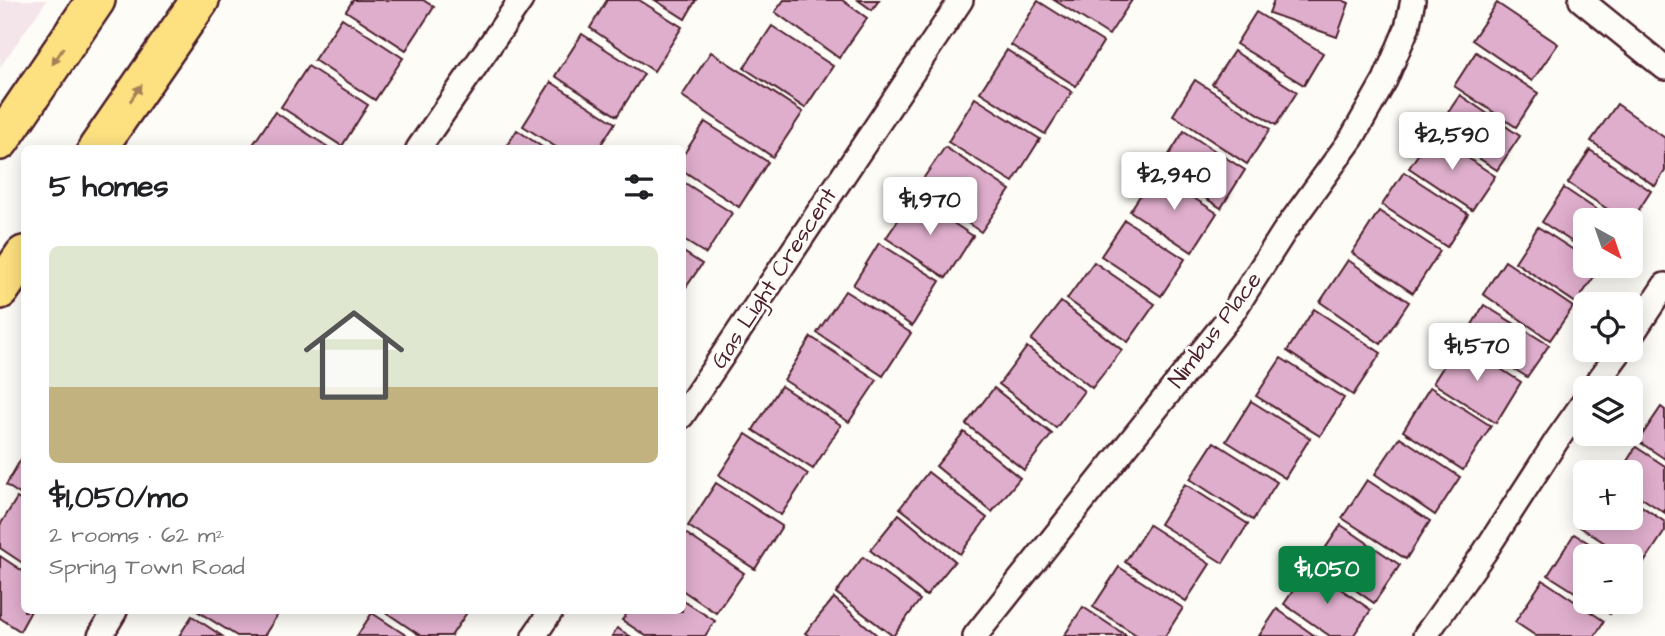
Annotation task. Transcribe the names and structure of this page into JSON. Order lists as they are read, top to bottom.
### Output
{
  "streets": {
    "street": ["Gas Light Crescent", "Nimbus Place"]
  },
  "north": "bottom right",
  "page": {
    "price": [
      "$2,590",
      "$2,940",
      "$1,970",
      "$1,570",
      "$1,050"
    ],
    "heading": "5 homes",
    "map_buttons": ["+", "−"],
    "list": [
      {
        "name": "$1,050/mo",
        "note": "2 rooms · 62 m² · Spring Town Road"
      }
    ]
  }
}
